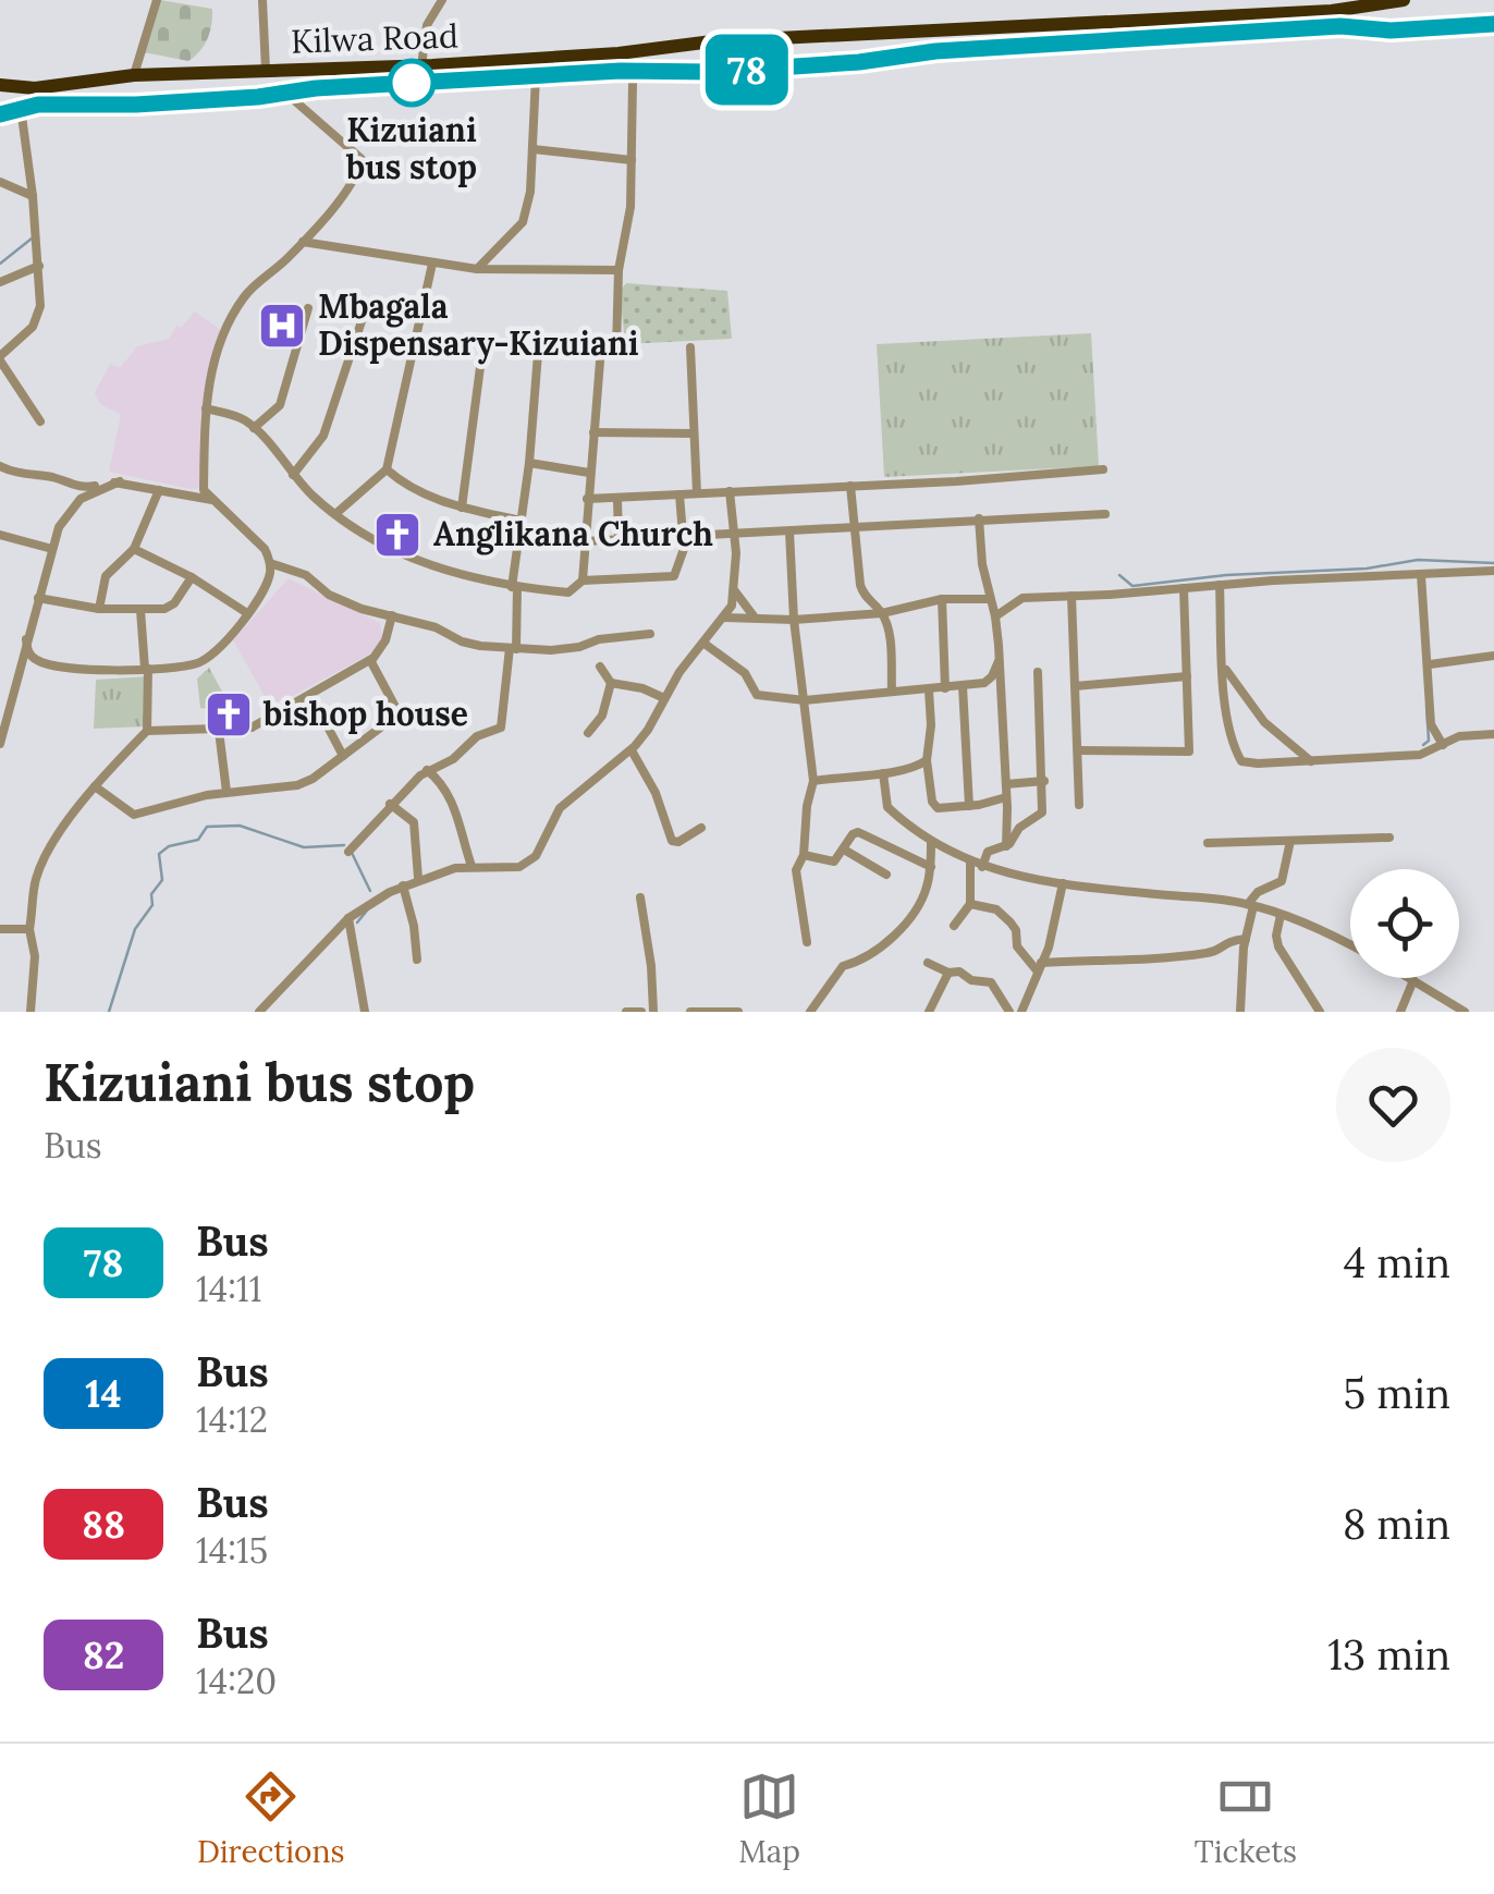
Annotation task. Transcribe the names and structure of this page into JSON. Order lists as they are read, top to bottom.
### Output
{
  "streets": {
    "highway": ["Kilwa Road"]
  },
  "places": {
    "other": ["Kizuiani bus stop"],
    "hospital": ["Mbagala Dispensary-Kizuiani"],
    "church": ["Anglikana Church", "bishop house"]
  },
  "lines": ["bus line 78"],
  "page": {
    "on_map": "78",
    "heading": ["Kizuiani bus stop", "Bus"],
    "list": [
      {
        "mark": "78",
        "name": "Bus",
        "note": "14:11",
        "value": "4 min"
      },
      {
        "mark": "14",
        "name": "Bus",
        "note": "14:12",
        "value": "5 min"
      },
      {
        "mark": "88",
        "name": "Bus",
        "note": "14:15",
        "value": "8 min"
      },
      {
        "mark": "82",
        "name": "Bus",
        "note": "14:20",
        "value": "13 min"
      }
    ],
    "tabs": ["Directions", "Map", "Tickets"]
  }
}
